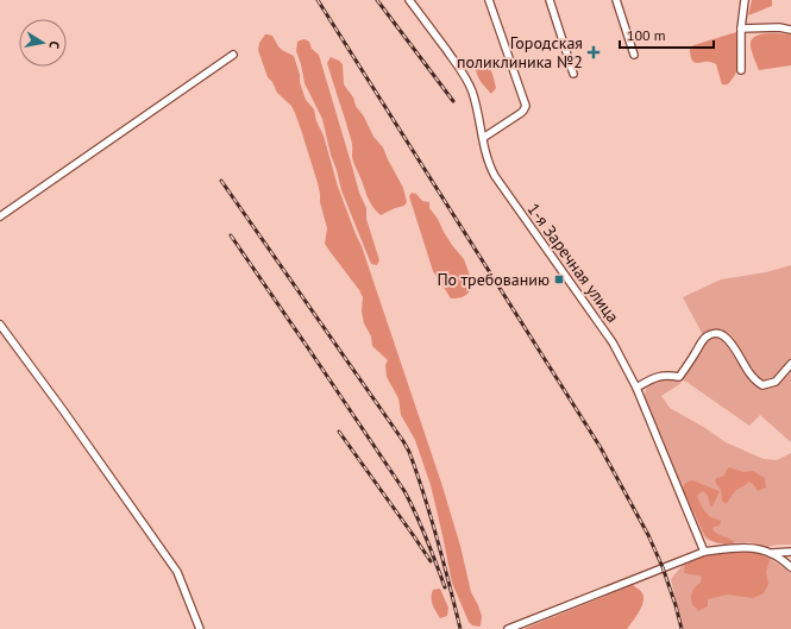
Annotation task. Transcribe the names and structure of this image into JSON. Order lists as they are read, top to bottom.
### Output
{
  "streets": {
    "street": ["1-я Заречная улица"]
  },
  "places": {
    "health": ["Городская поликлиника №2"],
    "transit": ["По требованию"]
  },
  "scale_bar": "100 m",
  "north": "right"
}
